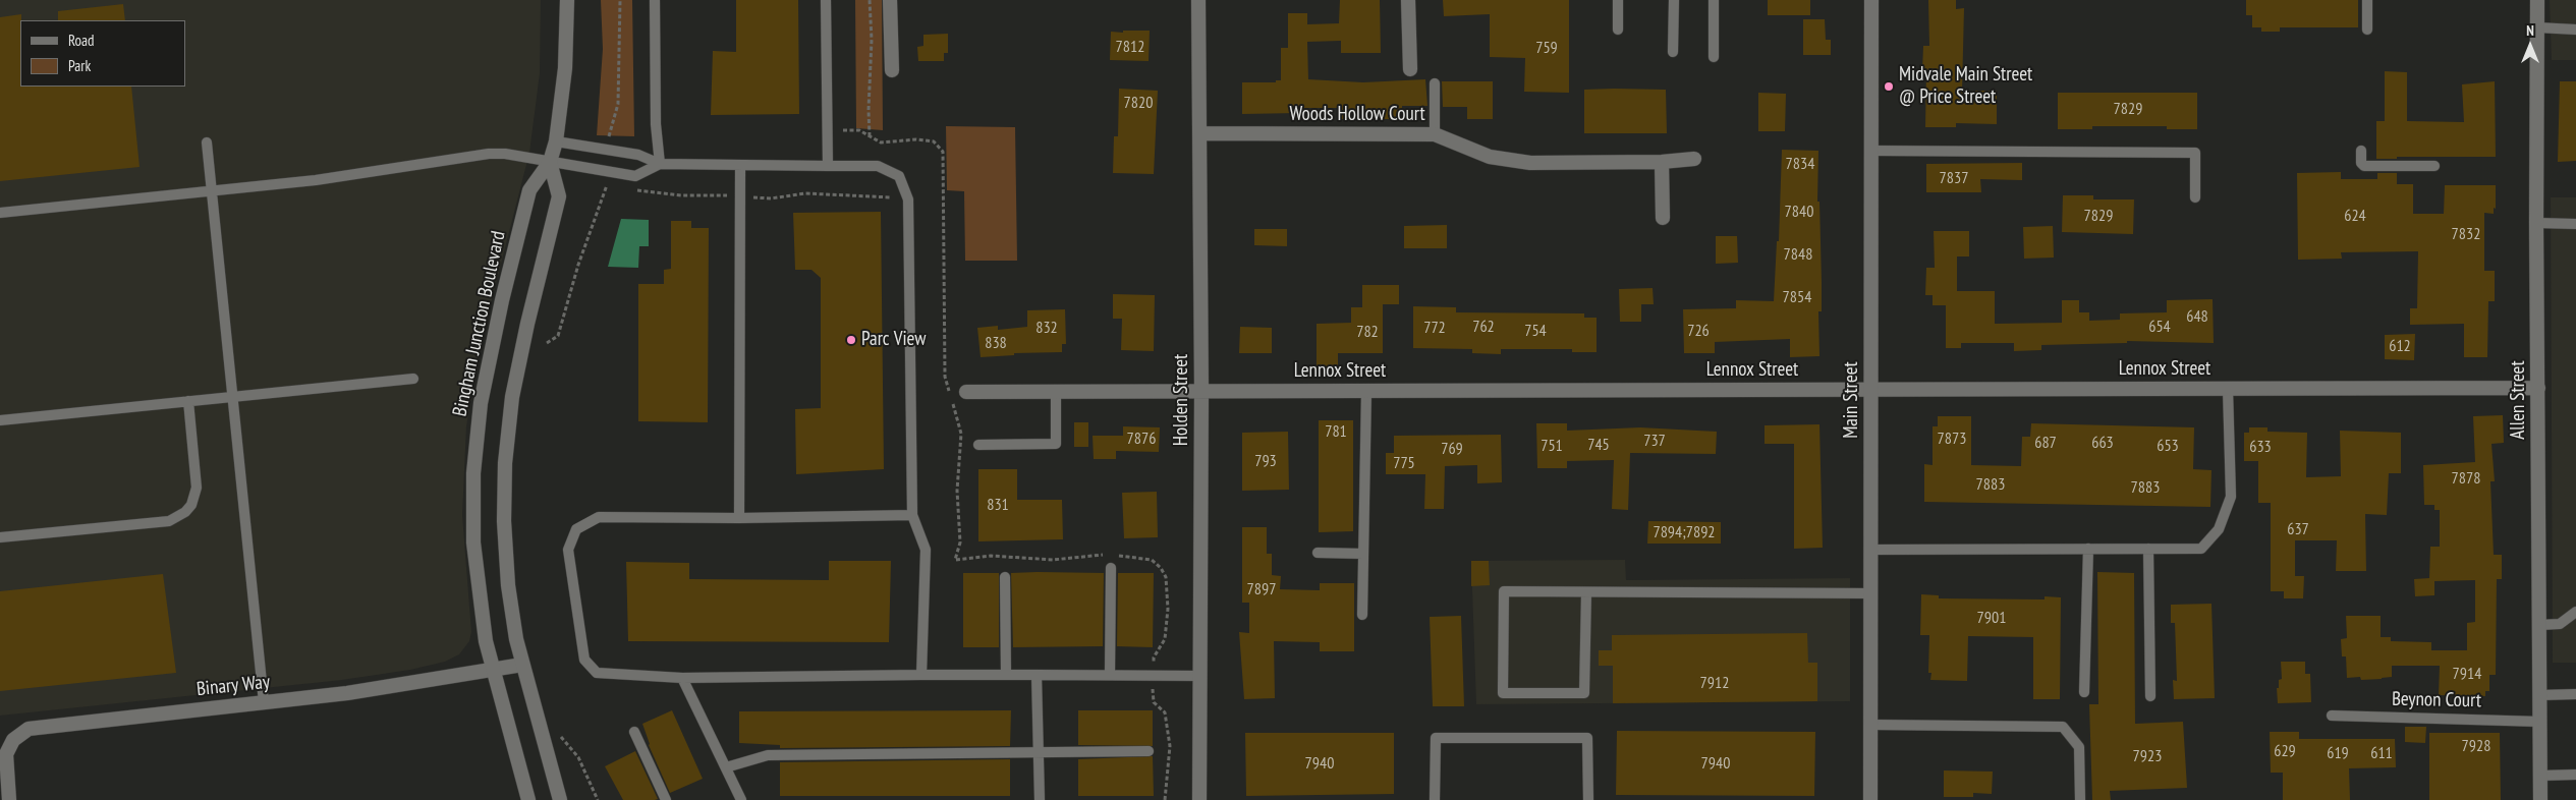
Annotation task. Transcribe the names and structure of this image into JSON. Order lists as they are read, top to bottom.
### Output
{
  "streets": {
    "street": [
      "Woods Hollow Court",
      "Bingham Junction Boulevard",
      "Lennox Street",
      "Holden Street",
      "Main Street",
      "Allen Street",
      "Binary Way"
    ],
    "lane": ["Beynon Court"]
  },
  "crossings": [
    ["Woods Hollow Court", "Holden Street"],
    ["Bingham Junction Boulevard", "Binary Way"],
    ["Lennox Street", "Holden Street"],
    ["Lennox Street", "Main Street"],
    ["Lennox Street", "Allen Street"],
    ["Allen Street", "Beynon Court"]
  ],
  "places": ["Midvale Main Street @ Price Street", "Parc View"],
  "house_numbers": [
    "7812",
    "759",
    "7820",
    "7829",
    "7834",
    "7837",
    "7840",
    "7829",
    "624",
    "7832",
    "7848",
    "7854",
    "648",
    "762",
    "654",
    "832",
    "772",
    "754",
    "726",
    "782",
    "838",
    "612",
    "781",
    "7876",
    "7873",
    "737",
    "687",
    "663",
    "745",
    "751",
    "653",
    "633",
    "769",
    "793",
    "775",
    "7878",
    "7883",
    "7883",
    "831",
    "637",
    "7894;7892",
    "7897",
    "7901",
    "7914",
    "7912",
    "7928",
    "629",
    "619",
    "611",
    "7923",
    "7940",
    "7940"
  ],
  "legend": ["Road", "Park"],
  "north": "top"
}
